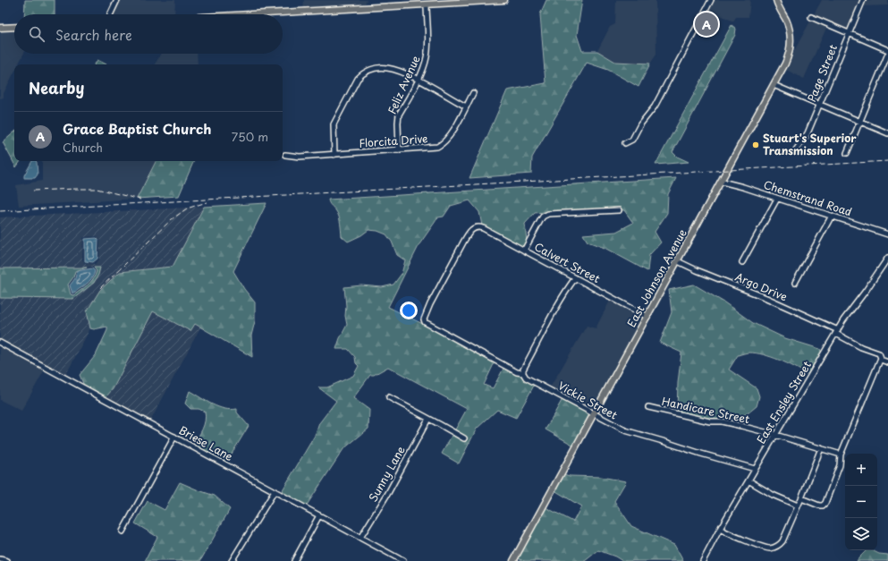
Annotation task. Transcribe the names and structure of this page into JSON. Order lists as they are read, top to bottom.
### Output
{
  "streets": {
    "main road": ["East Johnson Avenue"],
    "street": [
      "Page Street",
      "Feliz Avenue",
      "Florcita Drive",
      "Chemstrand Road",
      "Calvert Street",
      "Argo Drive",
      "Vickie Street",
      "East Ensley Street",
      "Handicare Street",
      "Briese Lane",
      "Sunny Lane"
    ]
  },
  "crossings": [
    ["Feliz Avenue", "Florcita Drive"],
    ["Chemstrand Road", "East Johnson Avenue"],
    ["Calvert Street", "East Johnson Avenue"],
    ["Calvert Street", "Vickie Street"],
    ["East Johnson Avenue", "Argo Drive"],
    ["East Johnson Avenue", "Vickie Street"],
    ["Argo Drive", "East Ensley Street"],
    ["Vickie Street", "East Ensley Street"],
    ["East Ensley Street", "Handicare Street"],
    ["Briese Lane", "Sunny Lane"]
  ],
  "places": ["Stuart's Superior Transmission"],
  "page": {
    "pins": "A",
    "search": "Search here",
    "heading": "Nearby",
    "list": [
      {
        "mark": "A",
        "name": "Grace Baptist Church",
        "note": "Church",
        "value": "750 m"
      }
    ],
    "map_buttons": ["+", "−"]
  }
}
